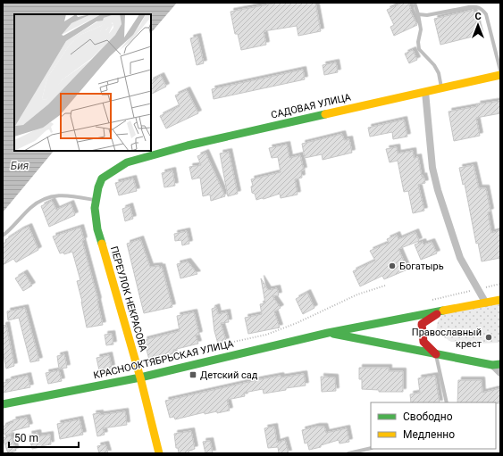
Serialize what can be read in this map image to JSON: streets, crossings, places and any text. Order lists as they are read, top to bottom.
{
  "streets": {
    "main road": ["САДОВАЯ УЛИЦА", "ПЕРЕУЛОК НЕКРАСОВА", "КРАСНООКТЯБРЬСКАЯ УЛИЦА"]
  },
  "crossings": [
    ["САДОВАЯ УЛИЦА", "ПЕРЕУЛОК НЕКРАСОВА"],
    ["ПЕРЕУЛОК НЕКРАСОВА", "КРАСНООКТЯБРЬСКАЯ УЛИЦА"]
  ],
  "water": ["Бия"],
  "places": {
    "other": ["Богатырь", "Православный крест"],
    "transit": ["Детский сад"]
  },
  "legend": ["Свободно", "Медленно"],
  "scale_bar": "50 m",
  "north": "top"
}
